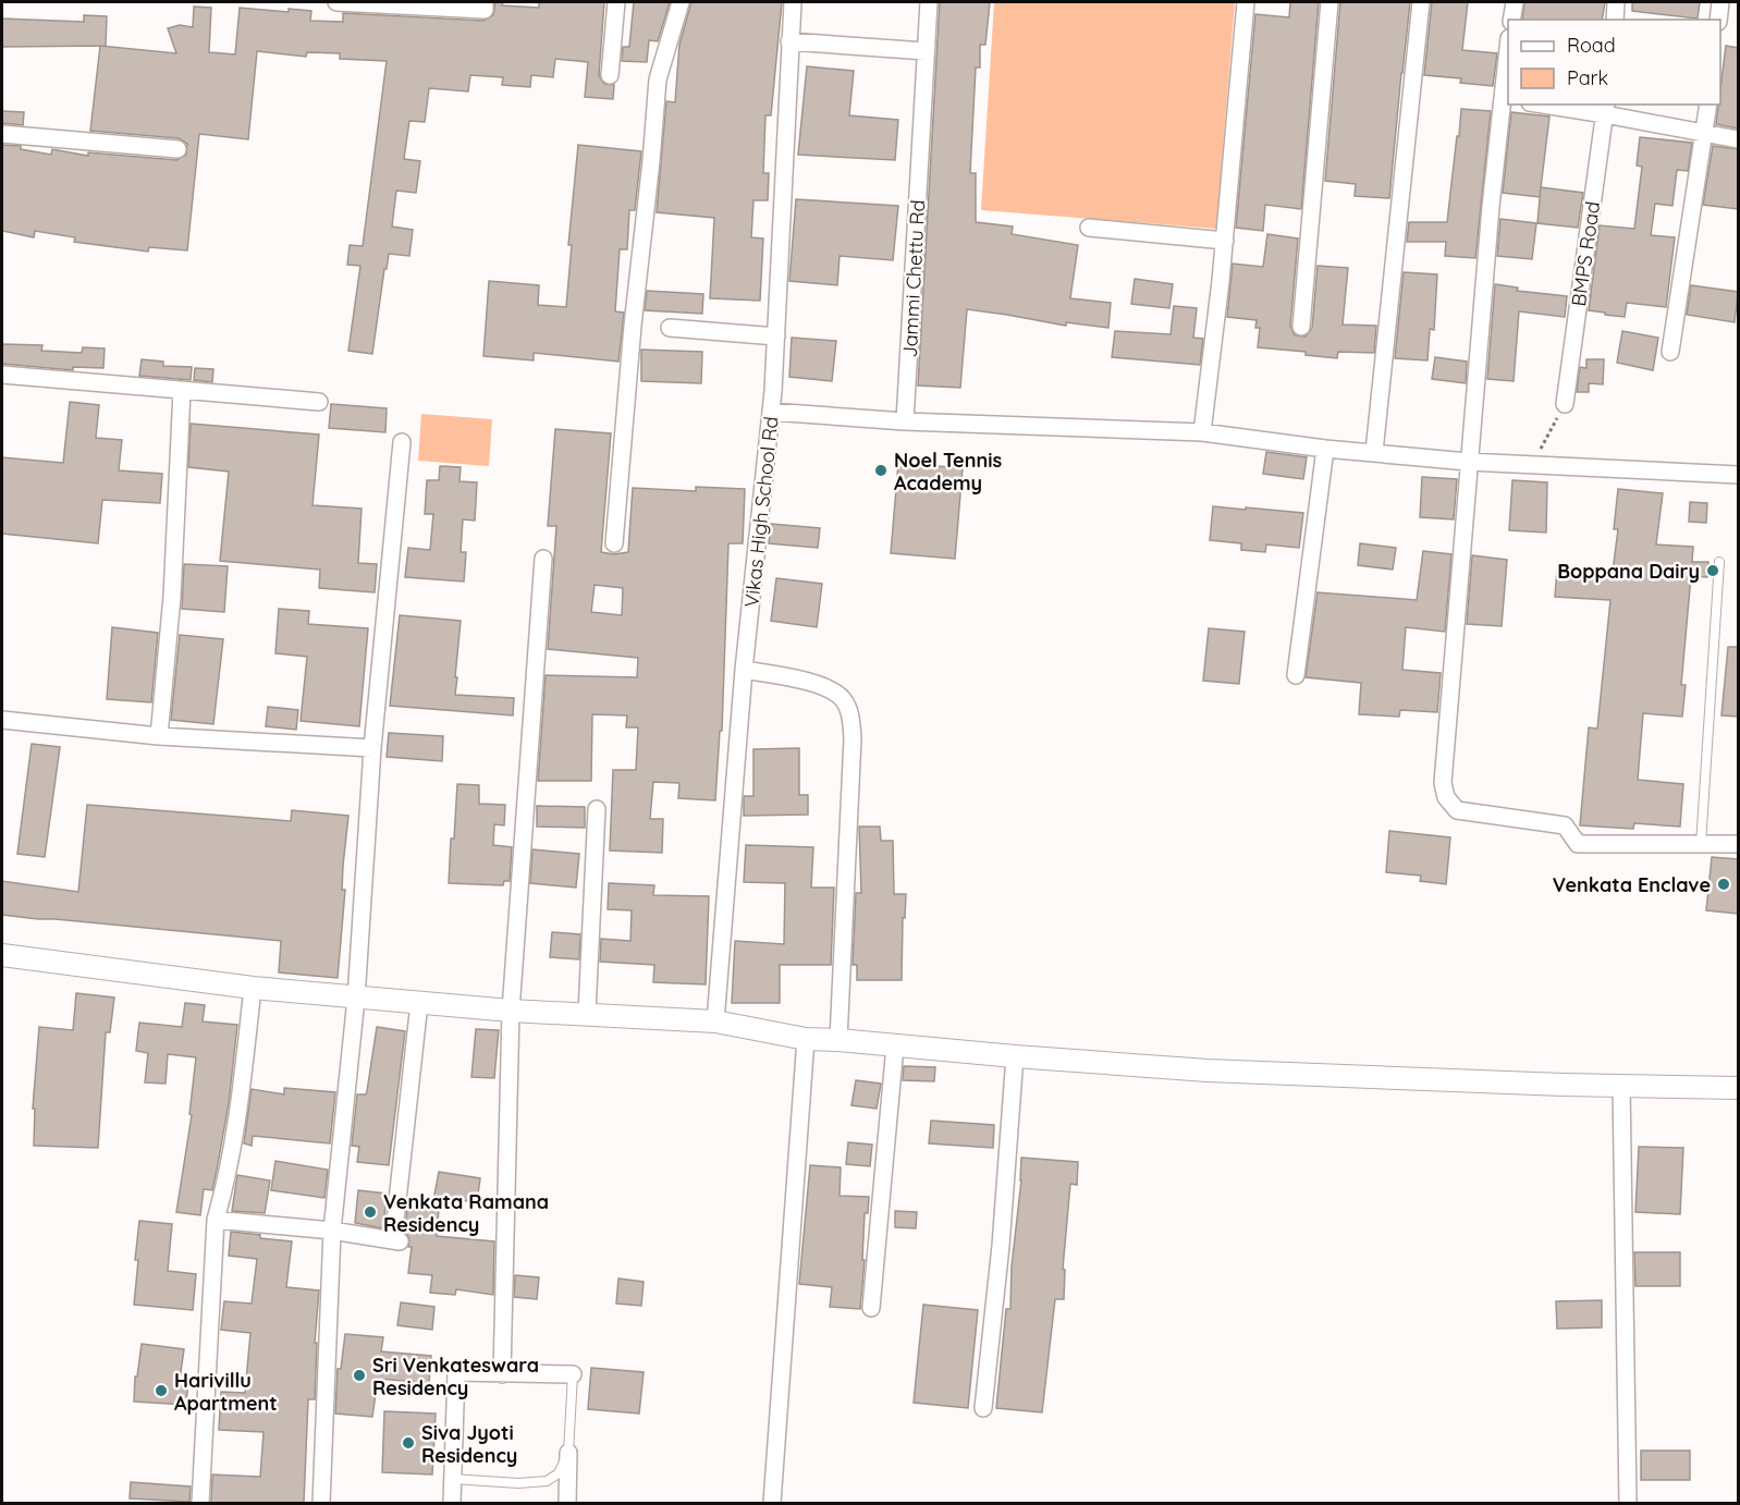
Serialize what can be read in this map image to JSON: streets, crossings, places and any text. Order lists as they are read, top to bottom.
{
  "streets": {
    "street": ["BMPS Road", "Jammi Chettu Rd", "Vikas High School Rd"]
  },
  "places": [
    "Noel Tennis Academy",
    "Boppana Dairy",
    "Venkata Enclave",
    "Venkata Ramana Residency",
    "Sri Venkateswara Residency",
    "Harivillu Apartment",
    "Siva Jyoti Residency"
  ],
  "legend": ["Road", "Park"]
}
